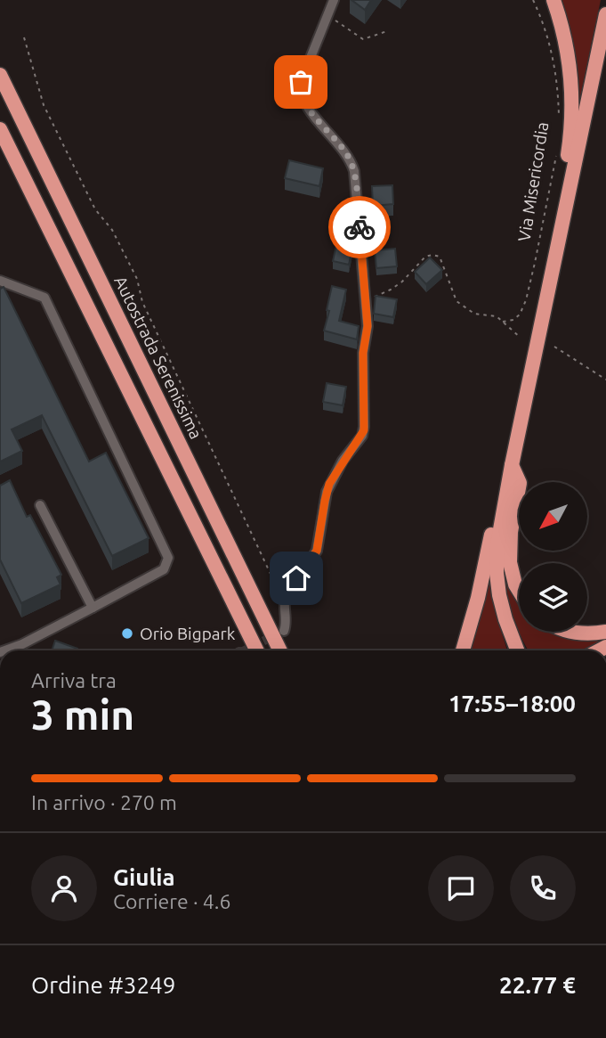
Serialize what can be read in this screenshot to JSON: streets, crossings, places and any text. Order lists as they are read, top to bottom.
{
  "streets": {
    "highway": ["Autostrada Serenissima"],
    "path": ["Via Misericordia"]
  },
  "places": ["Orio Bigpark"],
  "north": "bottom left",
  "page": {
    "heading": ["3 min", "Arriva tra", "17:55–18:00"],
    "panel": [
      "Giulia",
      "Corriere · 4.6",
      "Ordine #3249",
      "22.77 €"
    ],
    "bar": "In arrivo · 270 m"
  }
}
